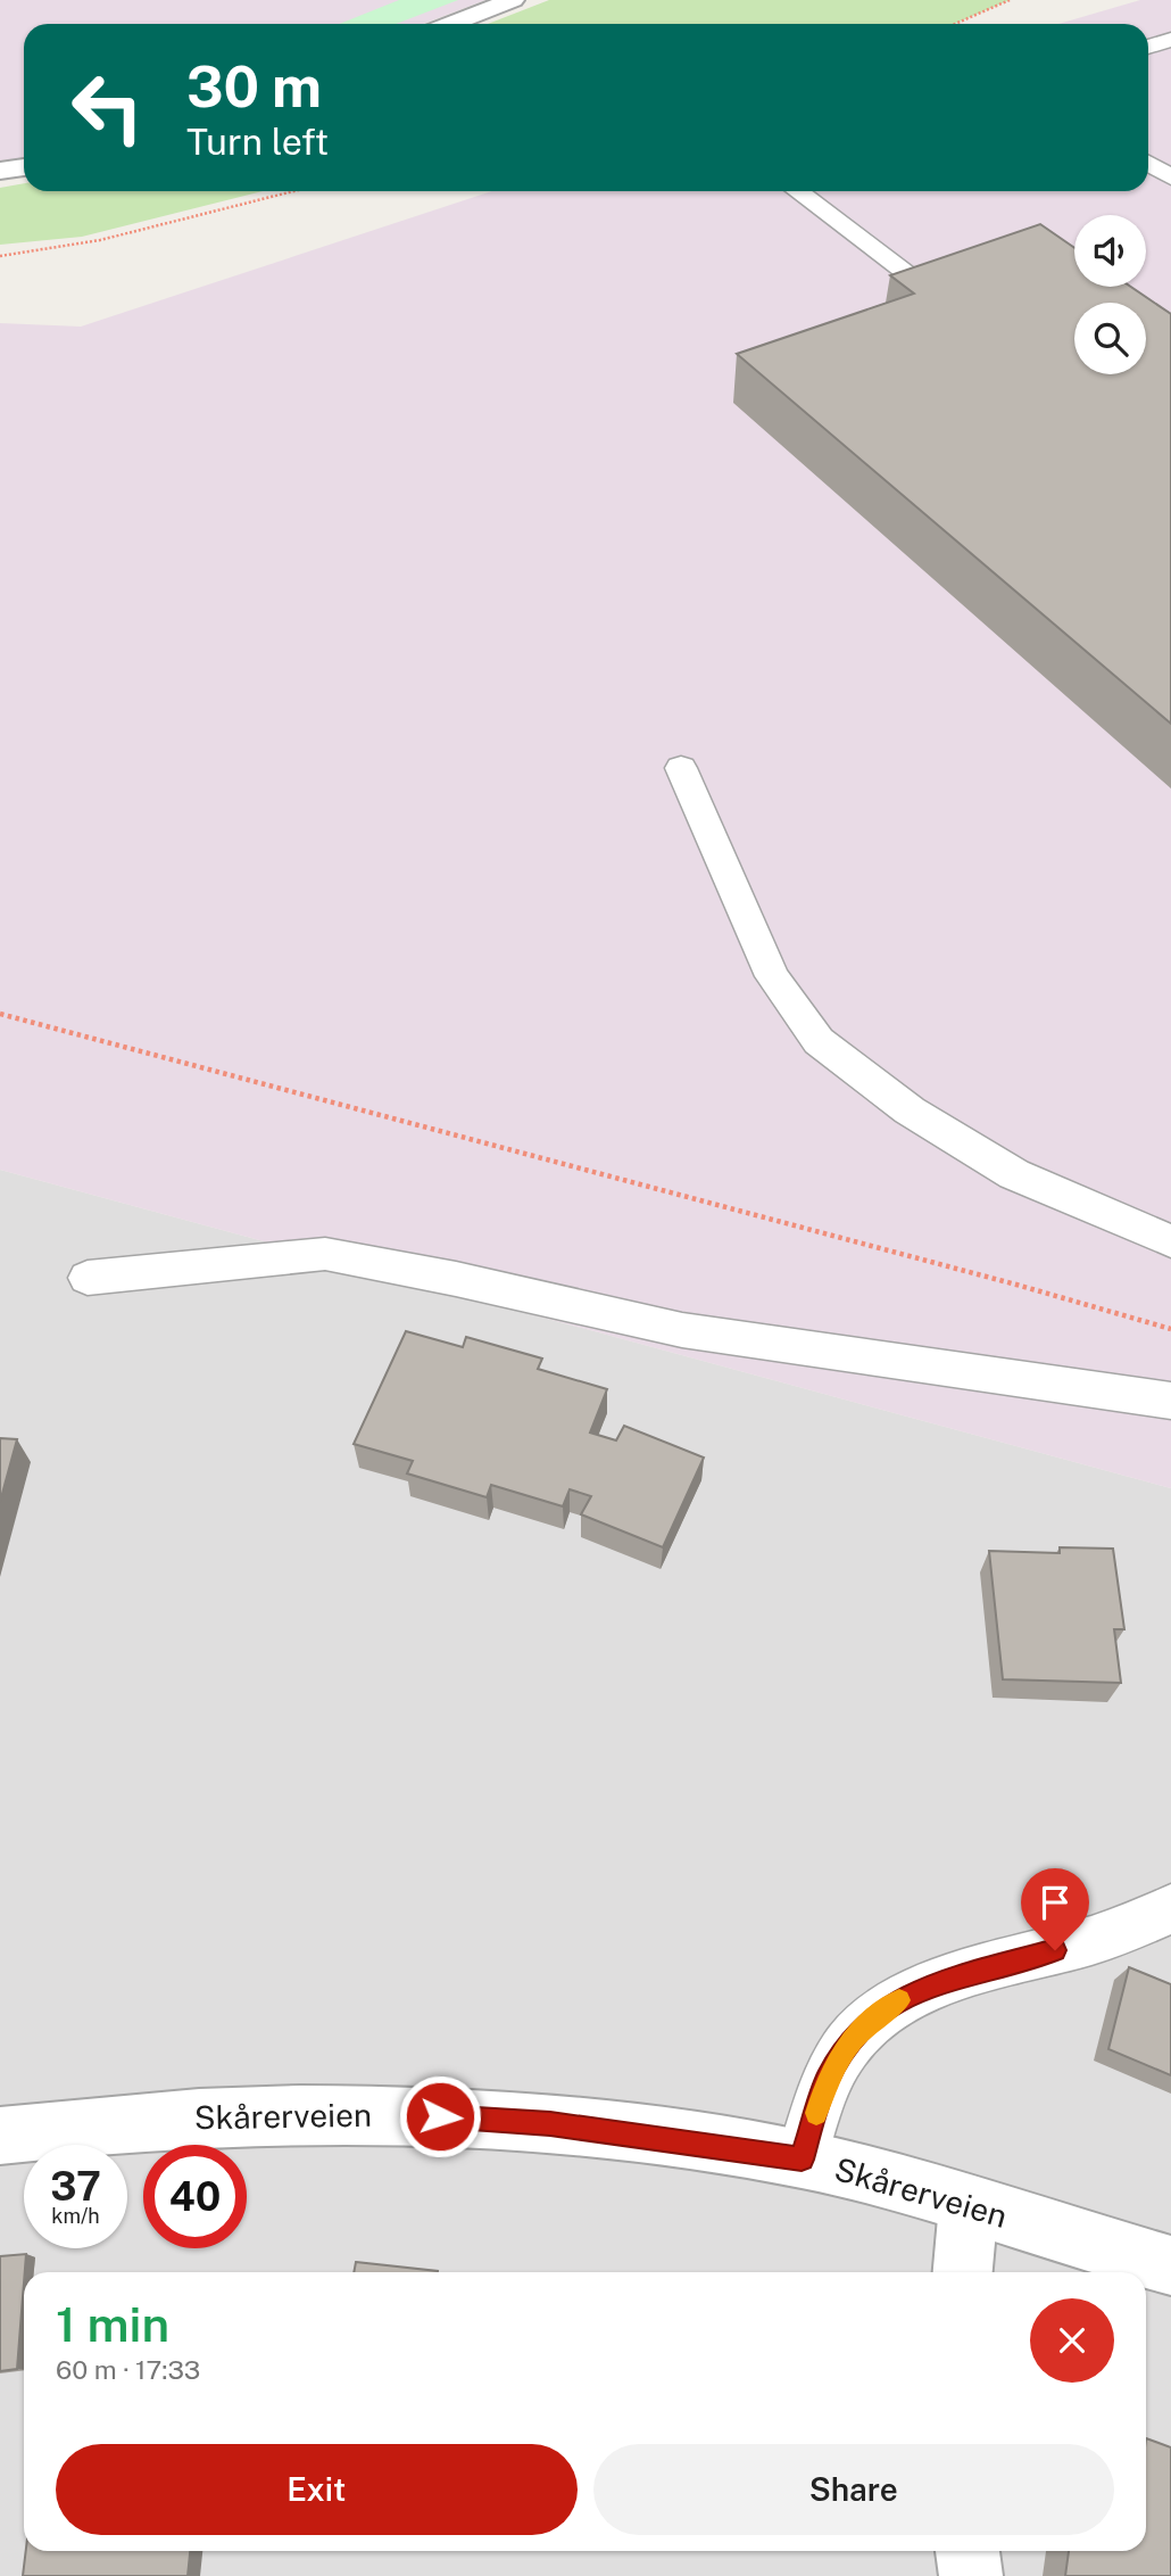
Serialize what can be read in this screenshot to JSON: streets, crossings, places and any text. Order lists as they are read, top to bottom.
{
  "streets": {
    "street": ["Skårerveien"]
  },
  "page": {
    "turn": ["30 m", "Turn left"],
    "speed": "37 km/h",
    "limit": "40",
    "heading": ["1 min", "60 m · 17:33"],
    "buttons": ["Exit", "Share"]
  }
}
